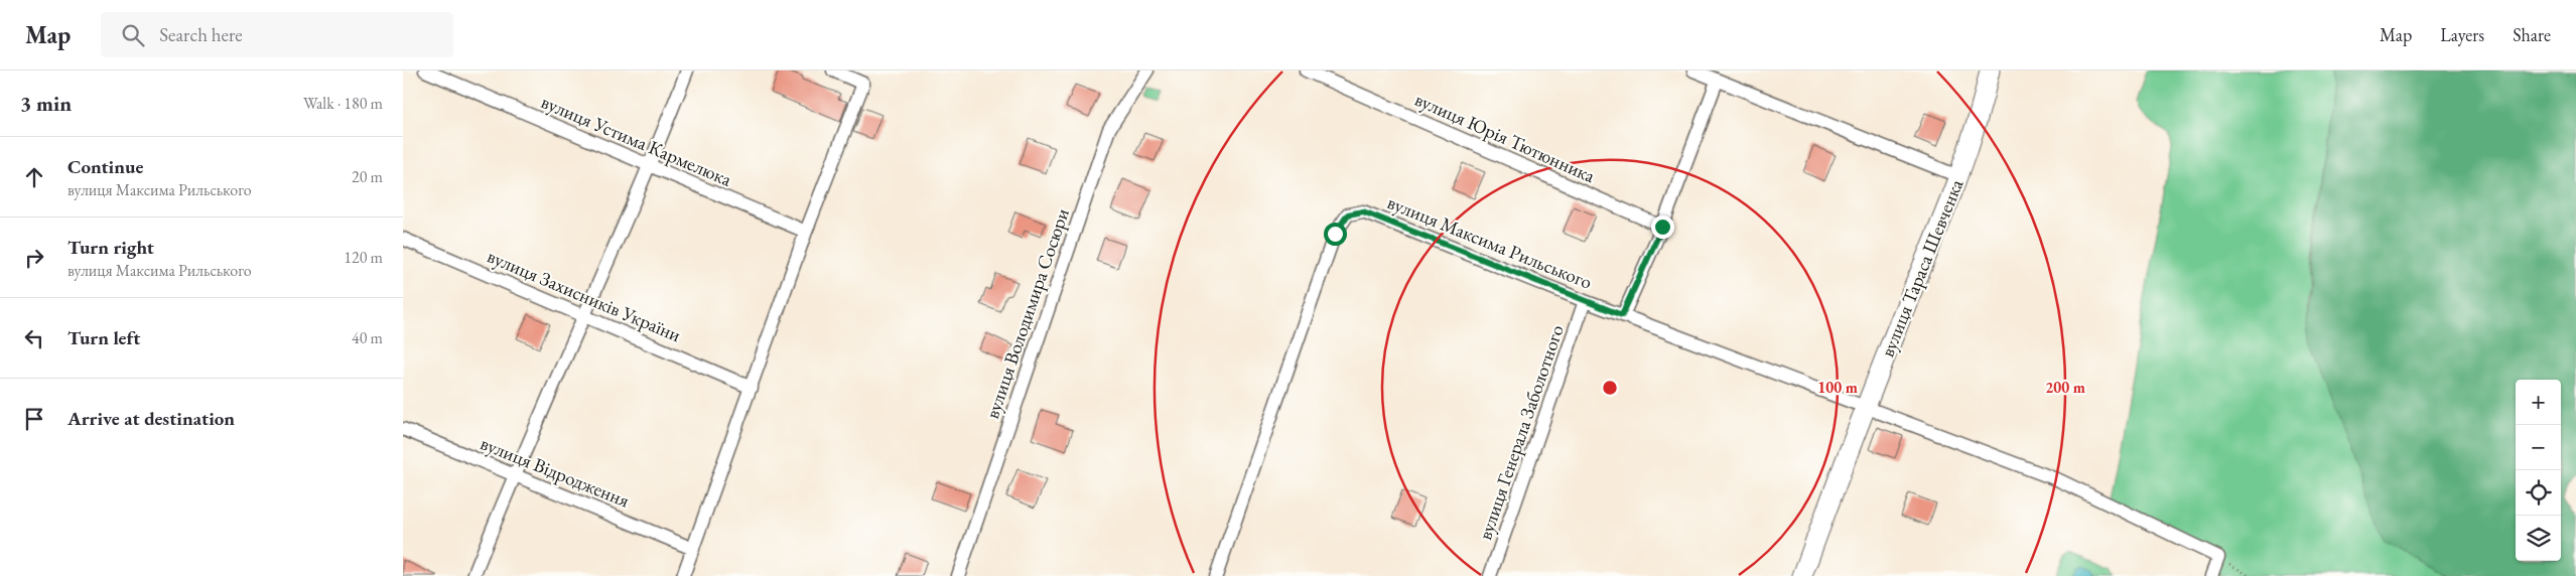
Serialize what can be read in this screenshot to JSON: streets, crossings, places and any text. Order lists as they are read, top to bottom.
{
  "streets": {
    "street": [
      "вулиця Юрія Тютюнника",
      "вулиця Устима Кармелюка",
      "вулиця Максима Рильського",
      "вулиця Тараса Шевченка",
      "вулиця Захисників України",
      "вулиця Володимира Сосюри",
      "вулиця Генерала Заболотного",
      "вулиця Відродження"
    ]
  },
  "crossings": [
    ["вулиця Максима Рильського", "вулиця Тараса Шевченка"],
    ["вулиця Максима Рильського", "вулиця Генерала Заболотного"]
  ],
  "page": {
    "header": "Map",
    "search": "Search here",
    "nav": ["Map", "Layers", "Share"],
    "heading": ["3 min", "Walk · 180 m"],
    "list": [
      ["Continue", "вулиця Максима Рильського", "20 m"],
      ["Turn right", "вулиця Максима Рильського", "120 m"],
      ["Turn left", "40 m"],
      "Arrive at destination"
    ],
    "map_buttons": ["+", "−"]
  },
  "rings": ["100 m", "200 m"]
}
